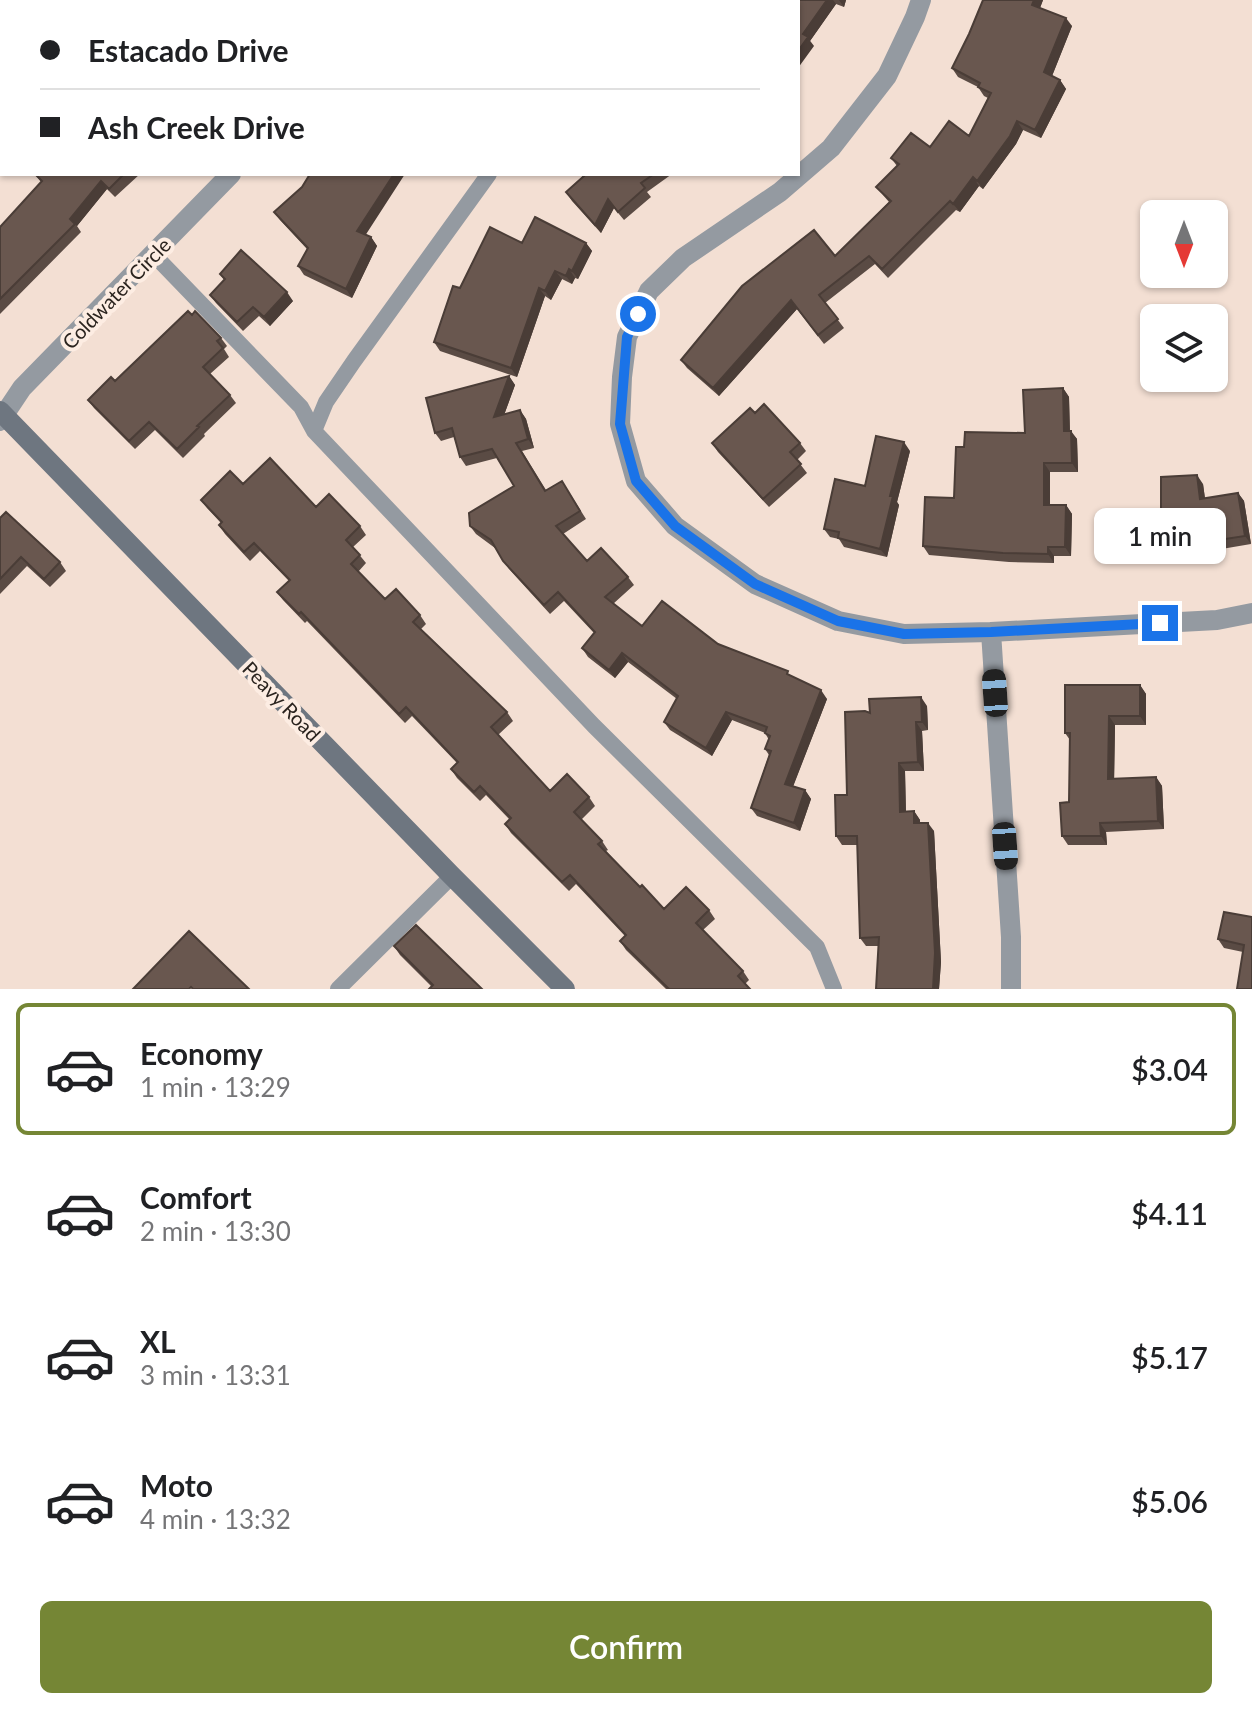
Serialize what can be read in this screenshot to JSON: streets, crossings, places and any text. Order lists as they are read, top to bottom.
{
  "streets": {
    "street": ["Coldwater Circle", "Peavy Road"]
  },
  "crossings": [
    ["Coldwater Circle", "Peavy Road"]
  ],
  "north": "bottom",
  "page": {
    "banner": ["Estacado Drive", "Ash Creek Drive"],
    "bubble": "1 min",
    "list": [
      {
        "name": "Economy",
        "note": "1 min · 13:29",
        "value": "$3.04"
      },
      {
        "name": "Comfort",
        "note": "2 min · 13:30",
        "value": "$4.11"
      },
      {
        "name": "XL",
        "note": "3 min · 13:31",
        "value": "$5.17"
      },
      {
        "name": "Moto",
        "note": "4 min · 13:32",
        "value": "$5.06"
      }
    ],
    "buttons": "Confirm"
  }
}
